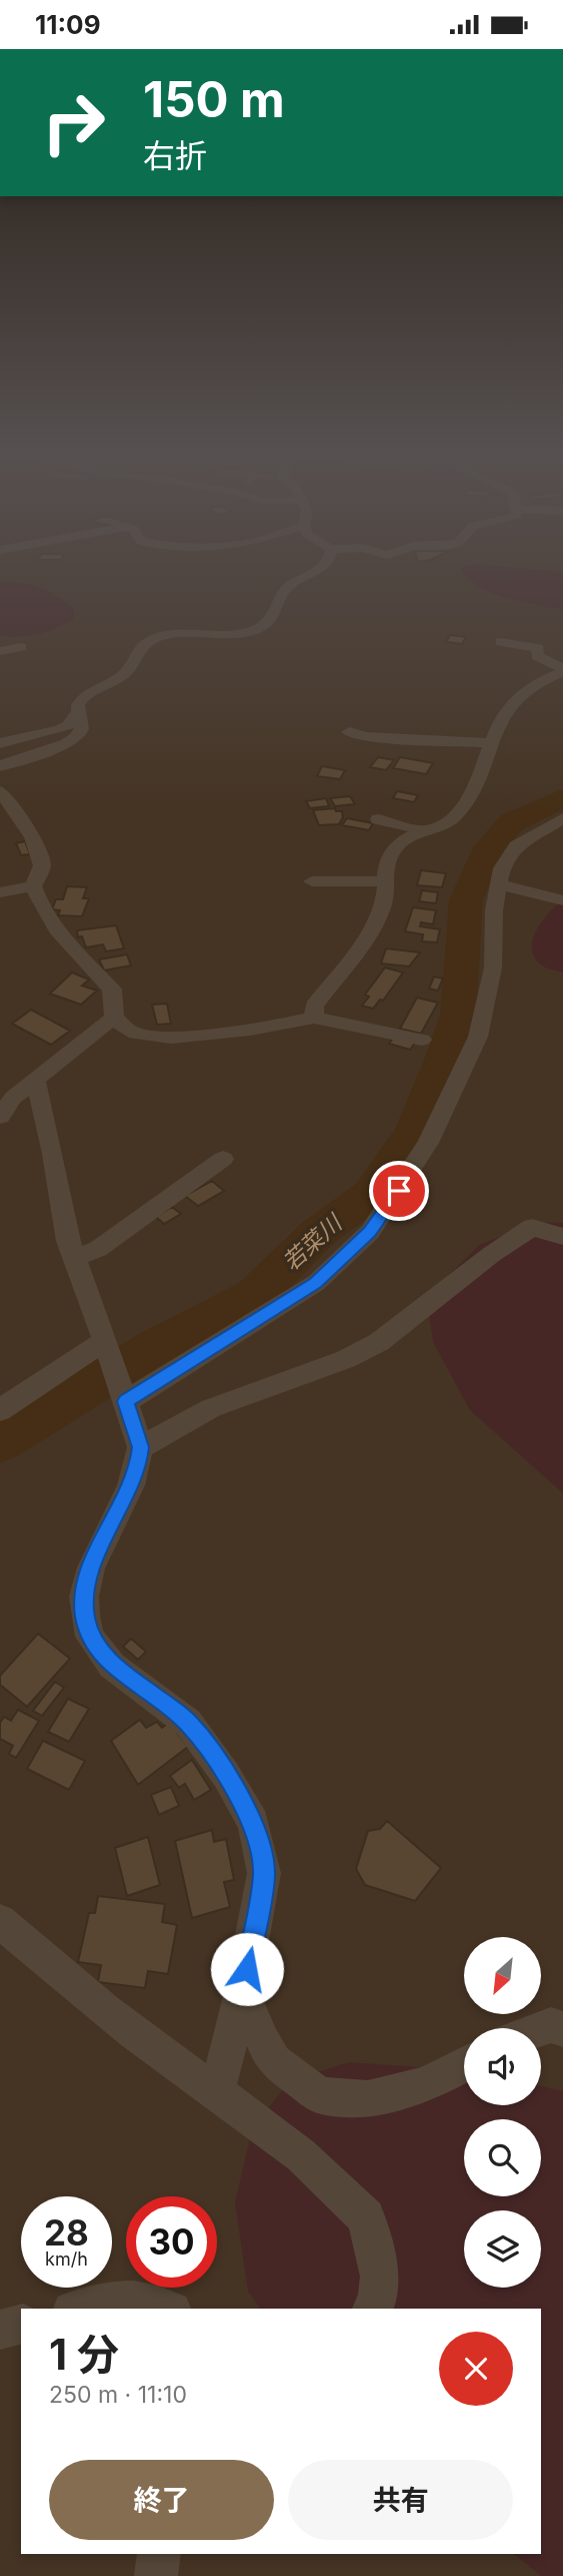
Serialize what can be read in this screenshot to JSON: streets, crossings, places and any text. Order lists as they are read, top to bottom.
{
  "water": ["若菜川"],
  "north": "bottom left",
  "page": {
    "status": "11:09",
    "turn": ["150 m", "右折"],
    "speed": "28 km/h",
    "limit": "30",
    "heading": ["1 分", "250 m · 11:10"],
    "buttons": ["終了", "共有"]
  }
}
